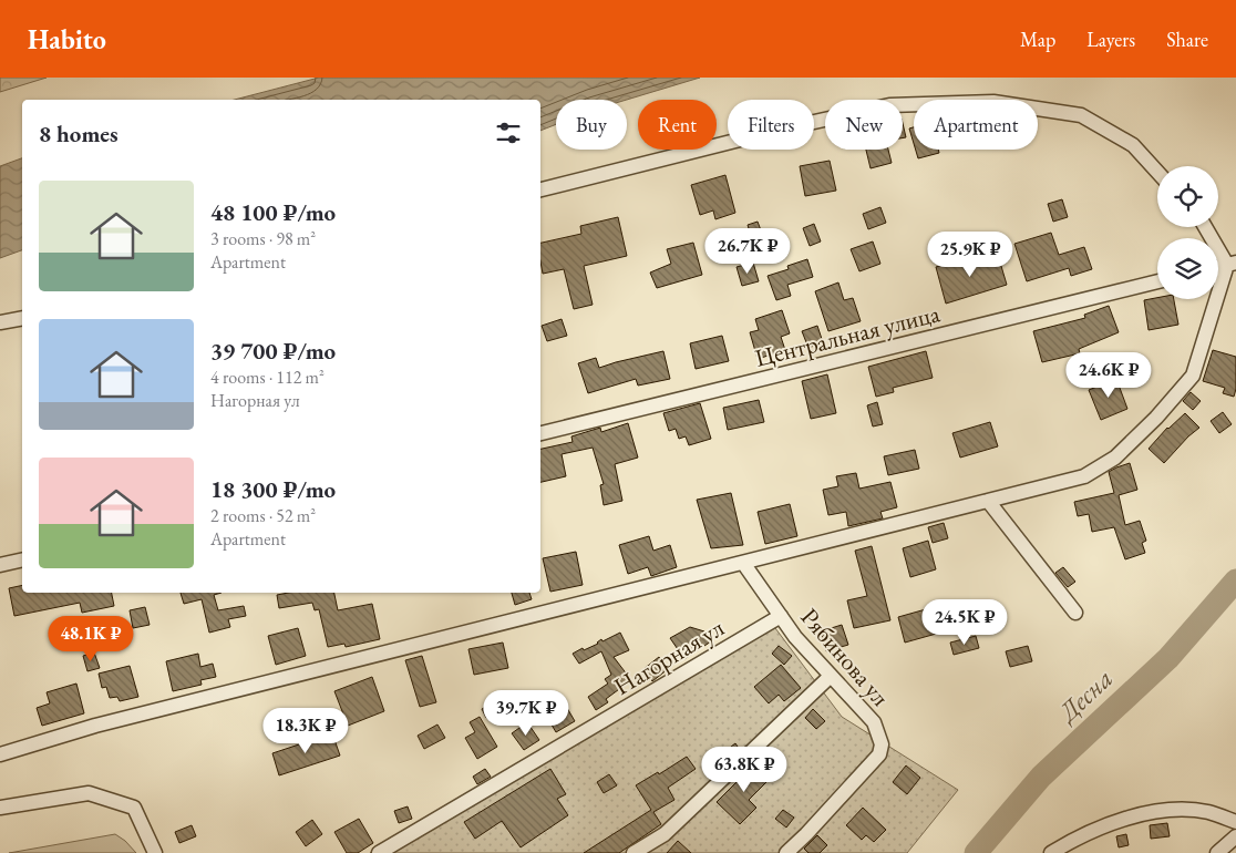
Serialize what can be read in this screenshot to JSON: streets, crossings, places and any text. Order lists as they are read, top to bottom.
{
  "streets": {
    "street": ["Центральная улица", "Нагорная ул", "Рябинова ул"]
  },
  "crossings": [
    ["Нагорная ул", "Рябинова ул"]
  ],
  "water": ["Десна"],
  "page": {
    "header": "Habito",
    "nav": ["Map", "Layers", "Share"],
    "chip": [
      "Buy",
      "Rent",
      "Filters",
      "New",
      "Apartment"
    ],
    "heading": "8 homes",
    "list": [
      {
        "name": "48 100 ₽/mo",
        "note": "3 rooms · 98 m² · Apartment"
      },
      {
        "name": "39 700 ₽/mo",
        "note": "4 rooms · 112 m² · Нагорная ул"
      },
      {
        "name": "18 300 ₽/mo",
        "note": "2 rooms · 52 m² · Apartment"
      }
    ],
    "price": [
      "26.7K ₽",
      "25.9K ₽",
      "24.6K ₽",
      "24.5K ₽",
      "48.1K ₽",
      "39.7K ₽",
      "18.3K ₽",
      "63.8K ₽"
    ]
  }
}
